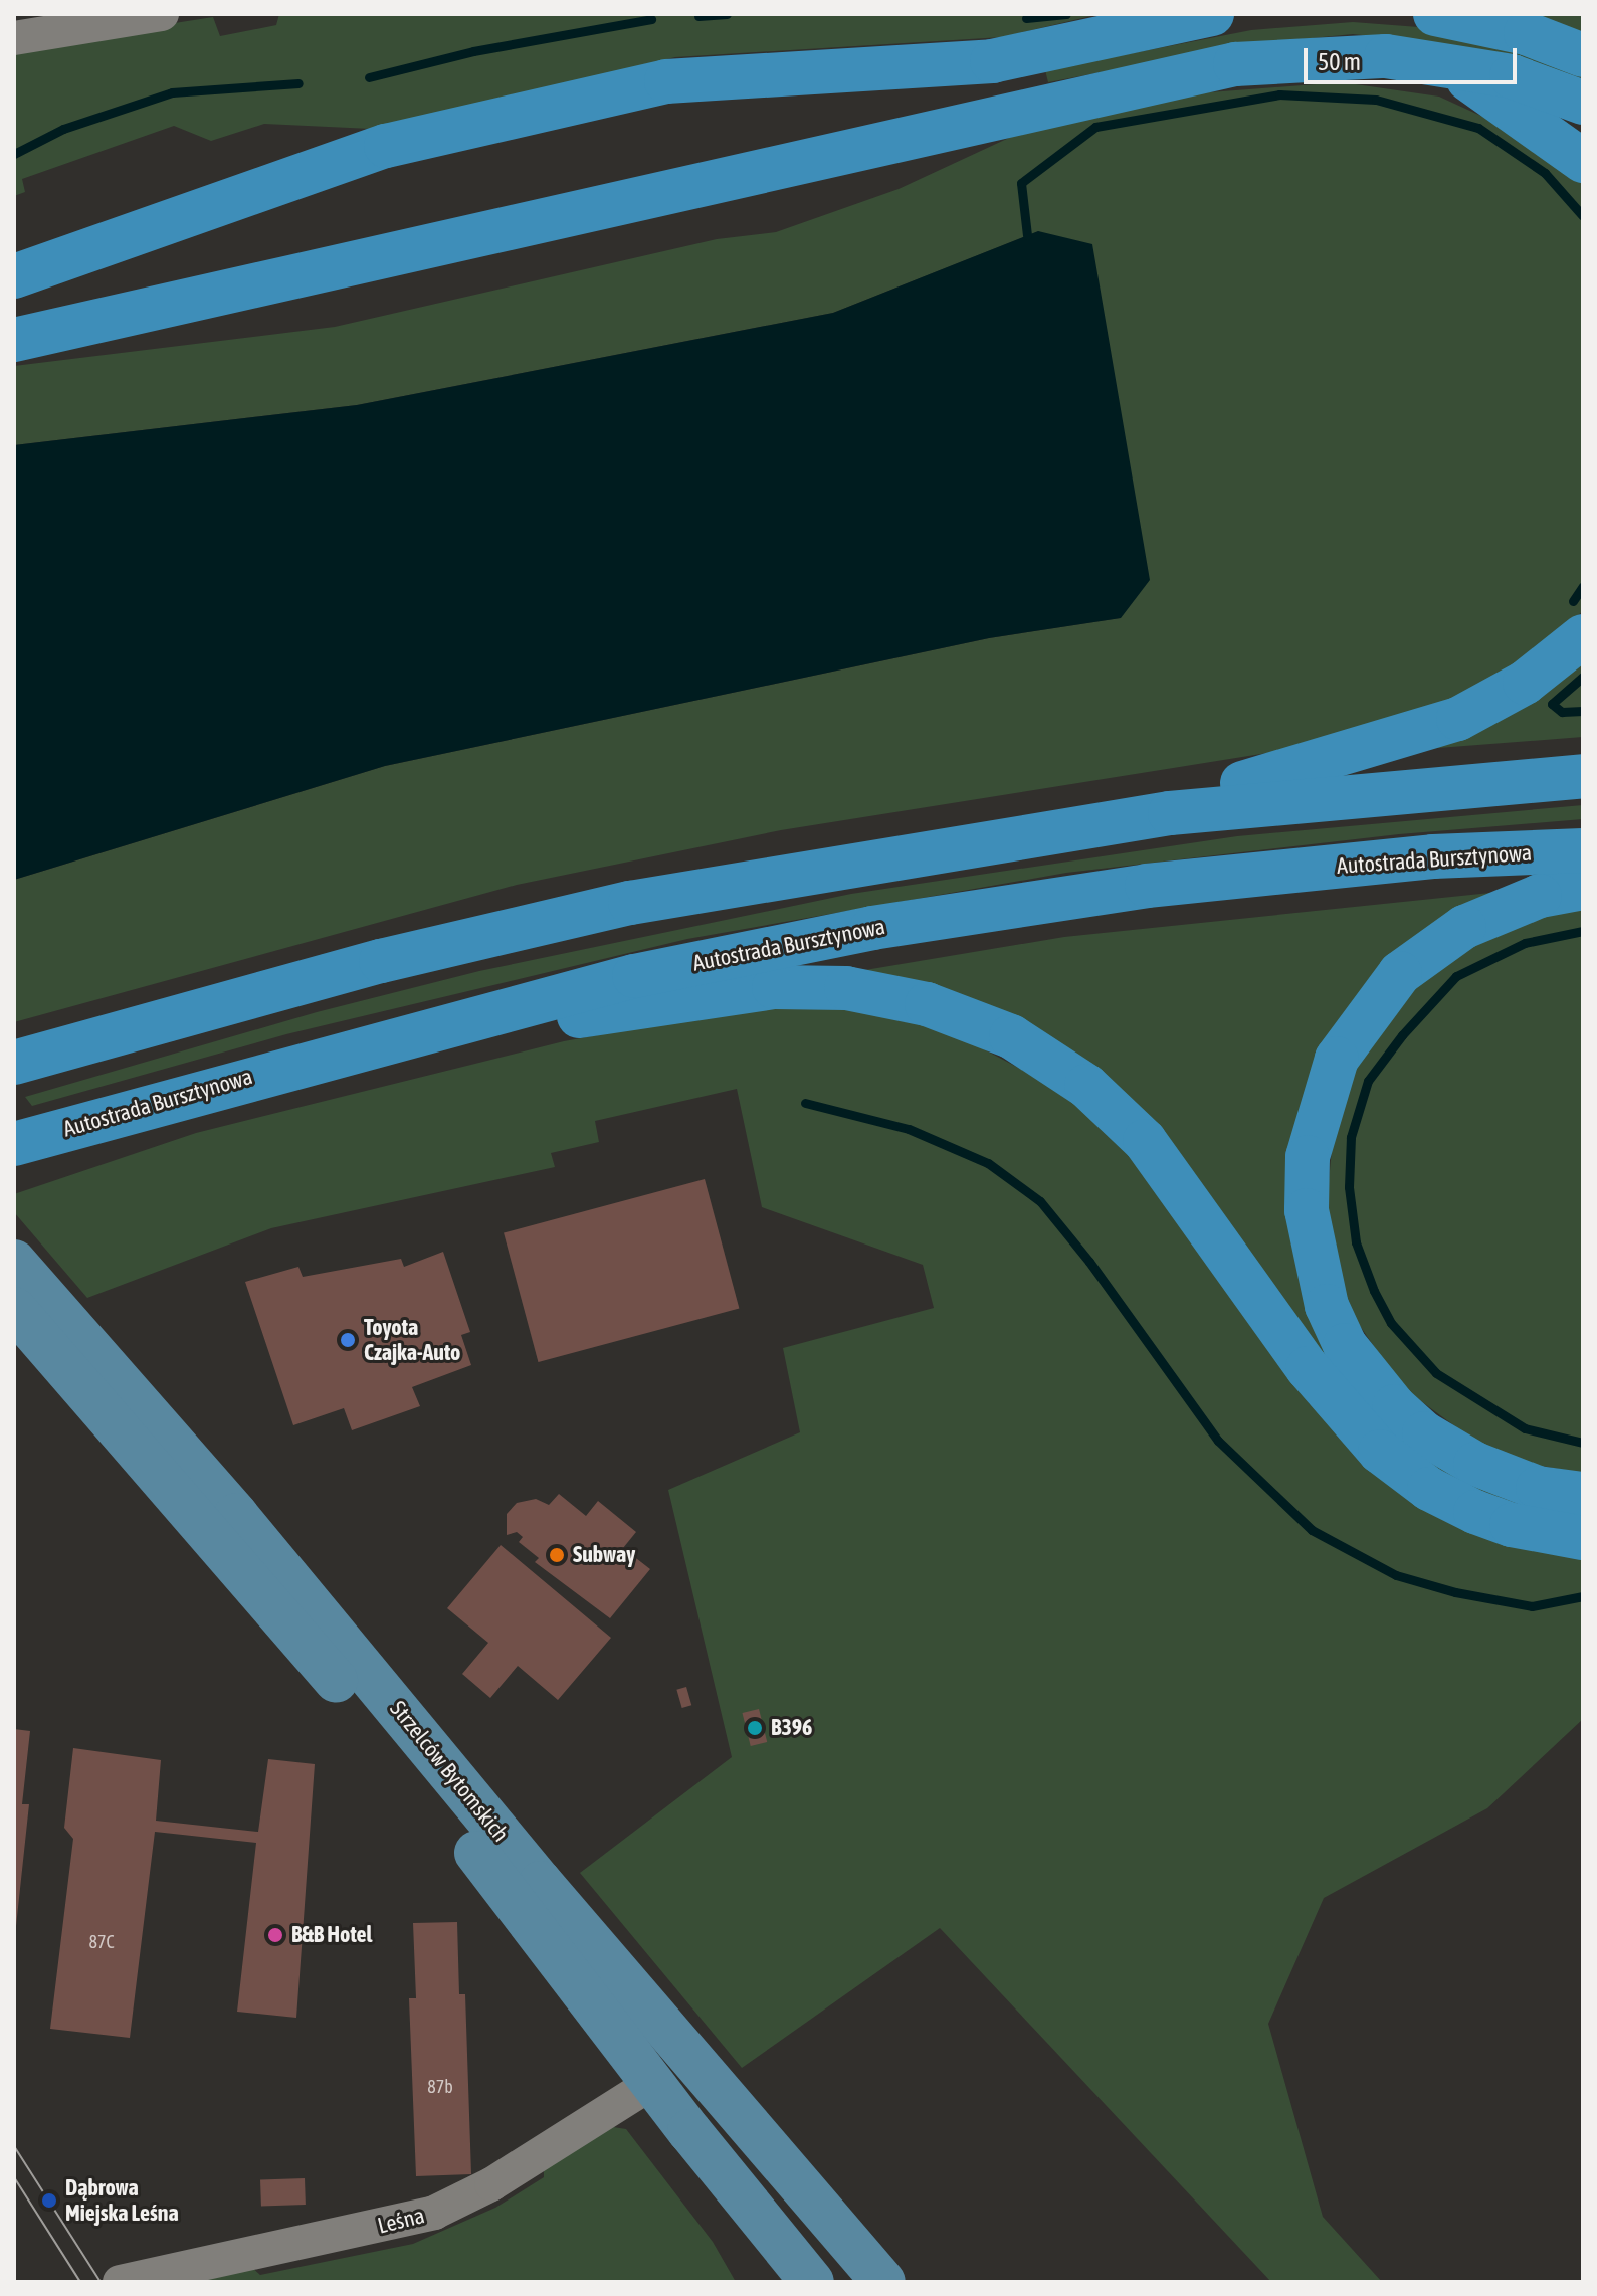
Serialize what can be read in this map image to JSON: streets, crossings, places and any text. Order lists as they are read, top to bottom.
{
  "streets": {
    "highway": ["Autostrada Bursztynowa"],
    "main road": ["Strzelców Bytomskich"],
    "street": ["Leśna"]
  },
  "crossings": [
    ["Strzelców Bytomskich", "Leśna"]
  ],
  "places": [
    "Toyota Czajka-Auto",
    "Subway",
    "B396",
    "B&B Hotel",
    "Dąbrowa Miejska Leśna"
  ],
  "house_numbers": ["87C", "87b"],
  "scale_bar": "50 m"
}
